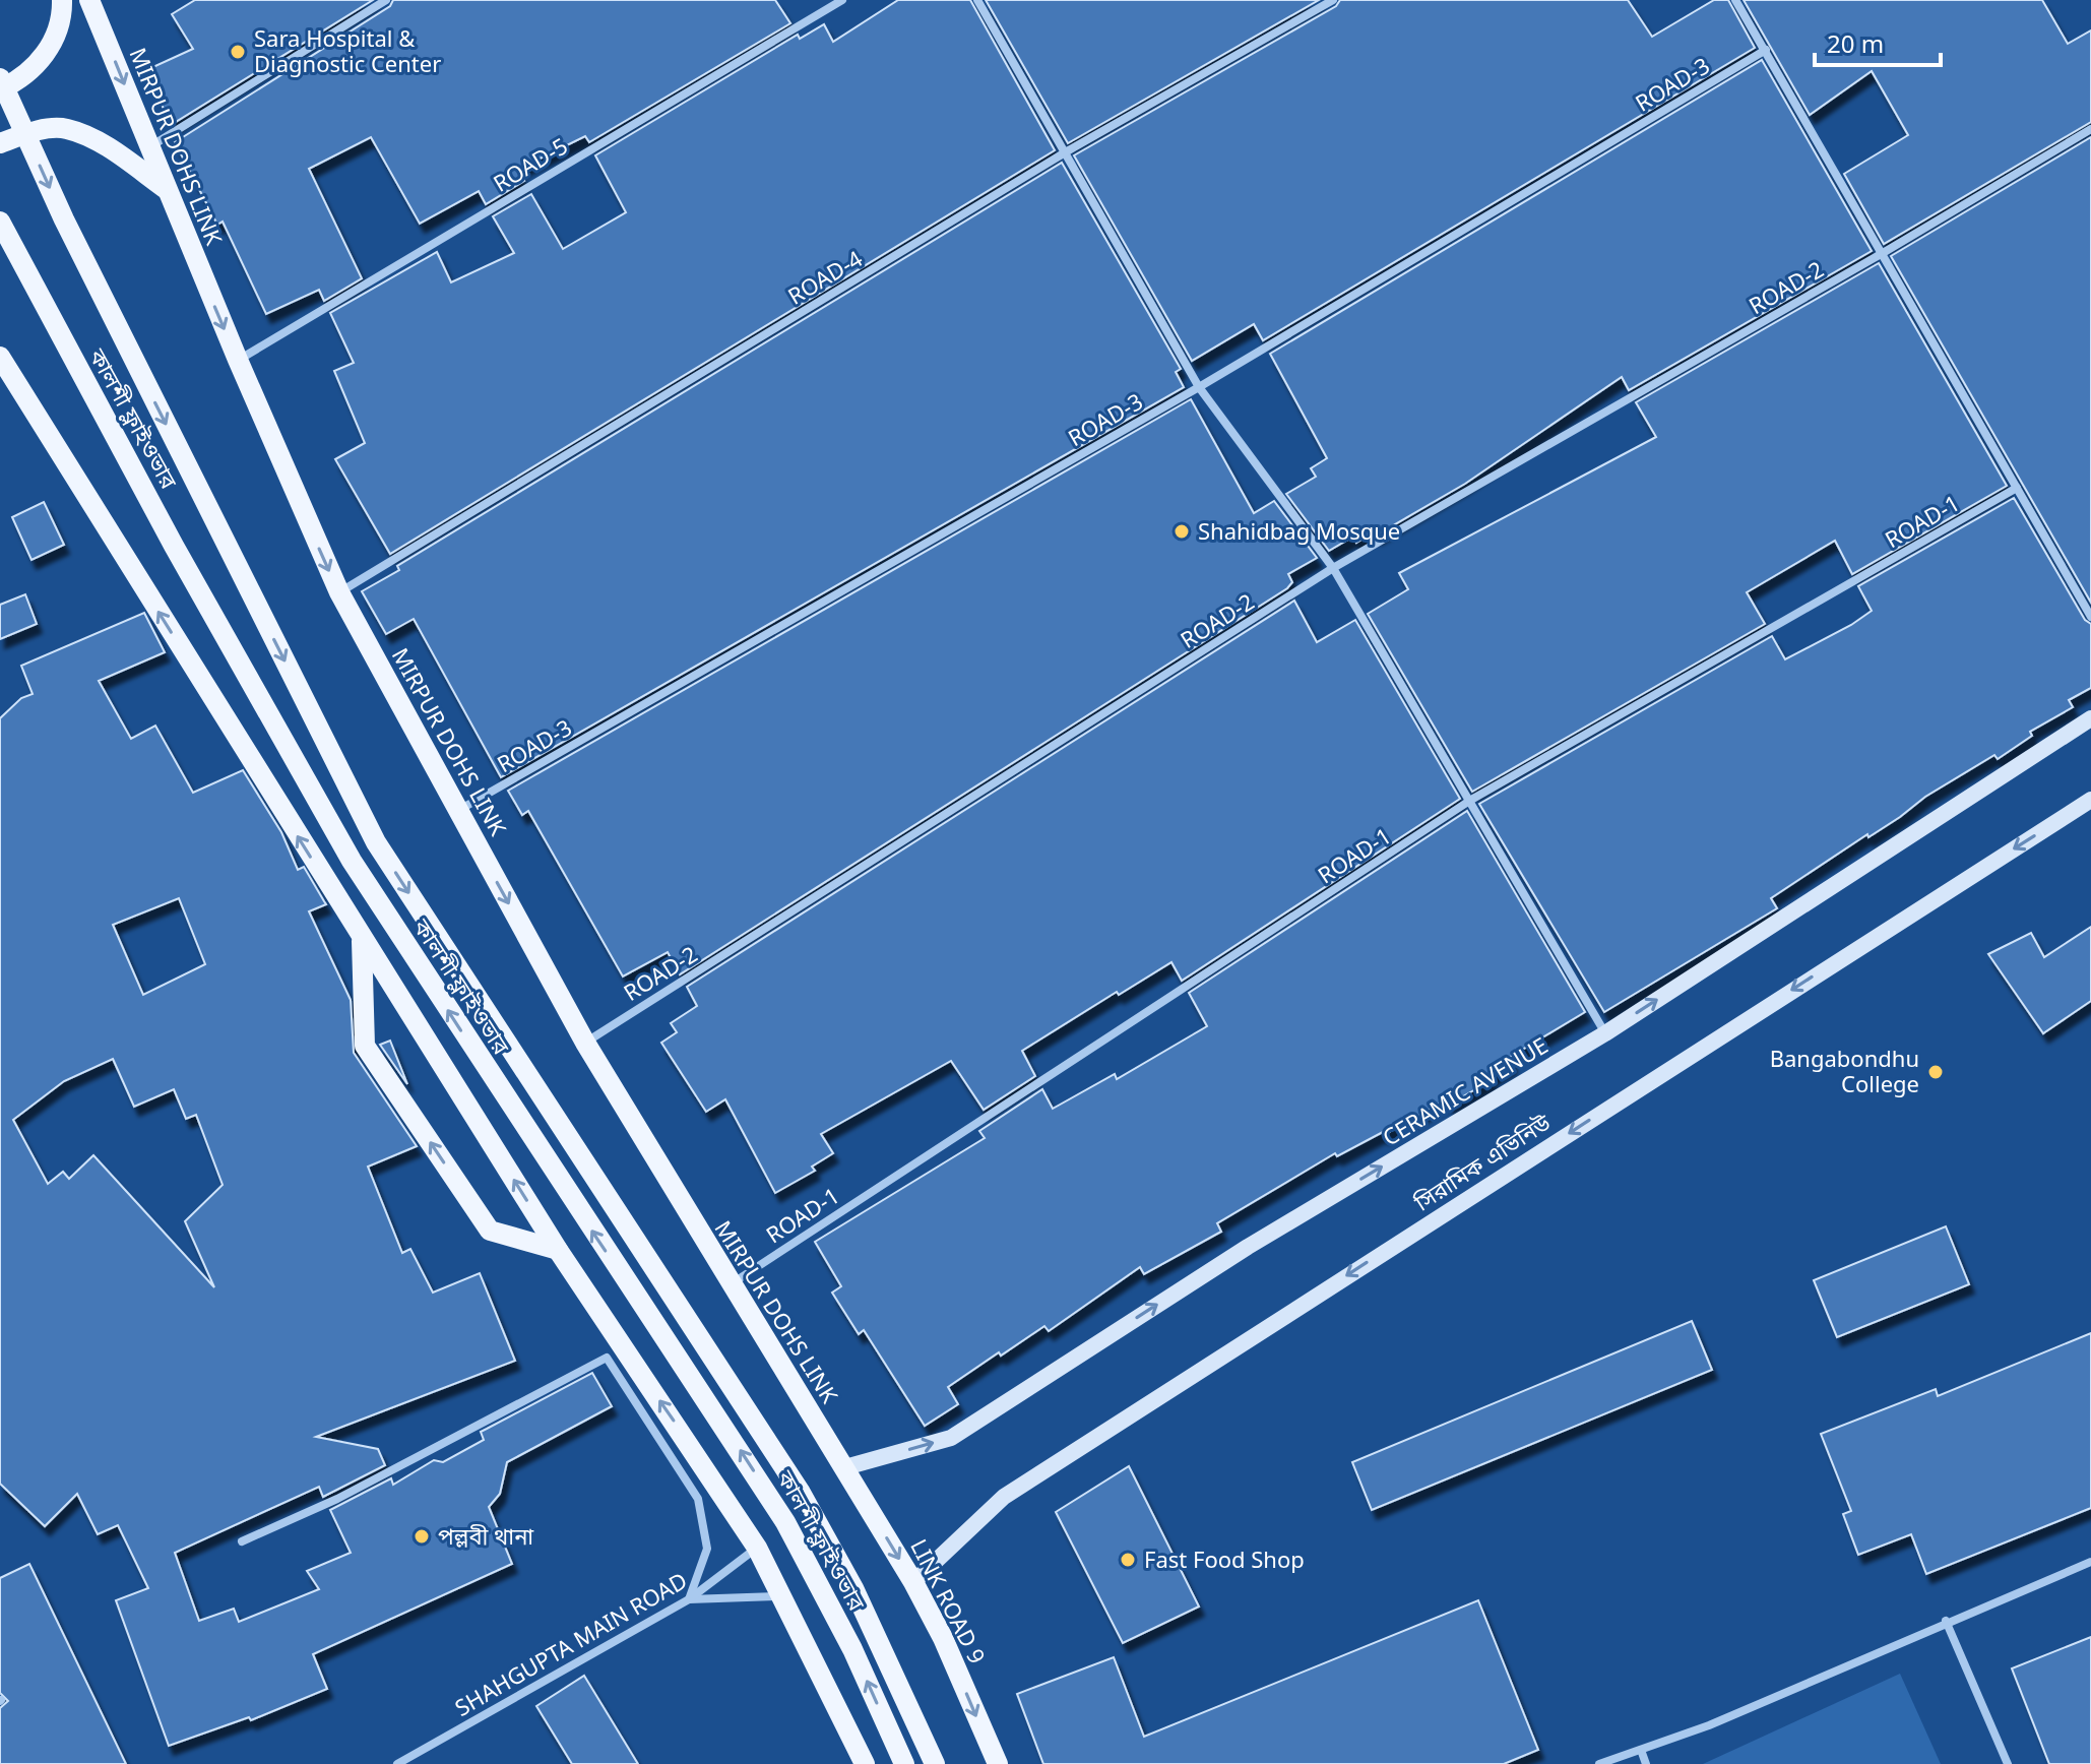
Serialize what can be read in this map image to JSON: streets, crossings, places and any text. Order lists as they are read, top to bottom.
{
  "streets": {
    "main road": [
      "MIRPUR DOHS LINK",
      "কালশী ফ্লাইওভার",
      "CERAMIC AVENUE",
      "সিরামিক এভিনিউ",
      "LINK ROAD 9"
    ],
    "street": [
      "ROAD-3",
      "ROAD-5",
      "ROAD-4",
      "ROAD-2",
      "ROAD-1",
      "SHAHGUPTA MAIN ROAD"
    ]
  },
  "crossings": [
    ["ROAD-3", "MIRPUR DOHS LINK"],
    ["MIRPUR DOHS LINK", "ROAD-5"],
    ["MIRPUR DOHS LINK", "ROAD-4"],
    ["MIRPUR DOHS LINK", "ROAD-2"],
    ["MIRPUR DOHS LINK", "ROAD-1"],
    ["MIRPUR DOHS LINK", "CERAMIC AVENUE"],
    ["MIRPUR DOHS LINK", "LINK ROAD 9"],
    ["CERAMIC AVENUE", "LINK ROAD 9"],
    ["সিরামিক এভিনিউ", "LINK ROAD 9"]
  ],
  "one_way": ["CERAMIC AVENUE", "সিরামিক এভিনিউ"],
  "places": [
    "Sara Hospital & Diagnostic Center",
    "Shahidbag Mosque",
    "Bangabondhu College",
    "পল্লবী থানা",
    "Fast Food Shop"
  ],
  "scale_bar": "20 m"
}
